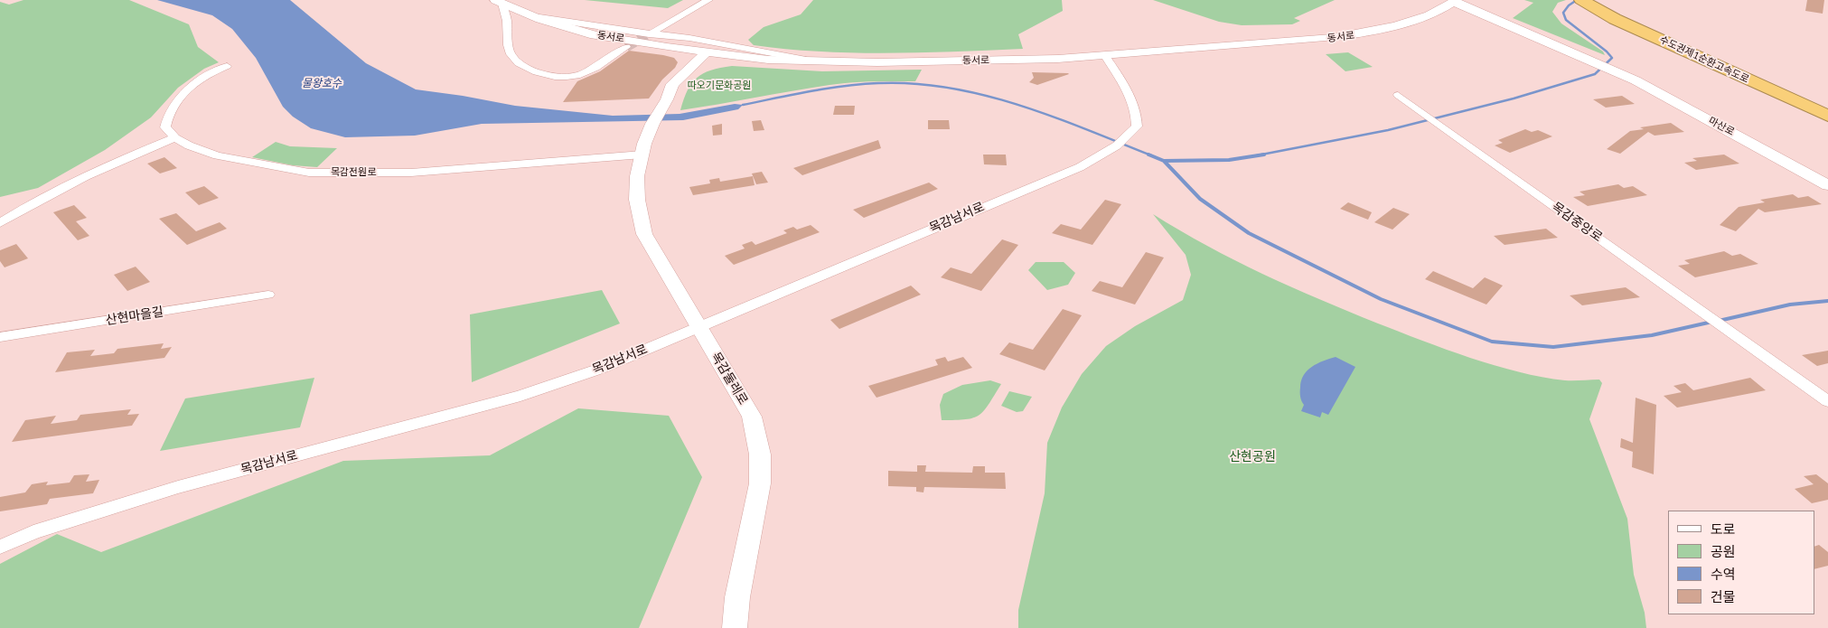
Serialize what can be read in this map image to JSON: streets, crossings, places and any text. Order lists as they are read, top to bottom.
{
  "streets": {
    "highway": ["수도권제1순환고속도로"],
    "street": [
      "동서로",
      "마산로",
      "목감전원로",
      "목감남서로",
      "목감중앙로",
      "산현마을길",
      "목감둘레로"
    ]
  },
  "crossings": [
    ["동서로", "마산로"],
    ["동서로", "목감남서로"],
    ["목감전원로", "목감둘레로"],
    ["목감남서로", "목감둘레로"]
  ],
  "water": ["물왕호수"],
  "parks": ["따오기문화공원", "산현공원"],
  "legend": [
    "도로",
    "공원",
    "수역",
    "건물"
  ]
}
